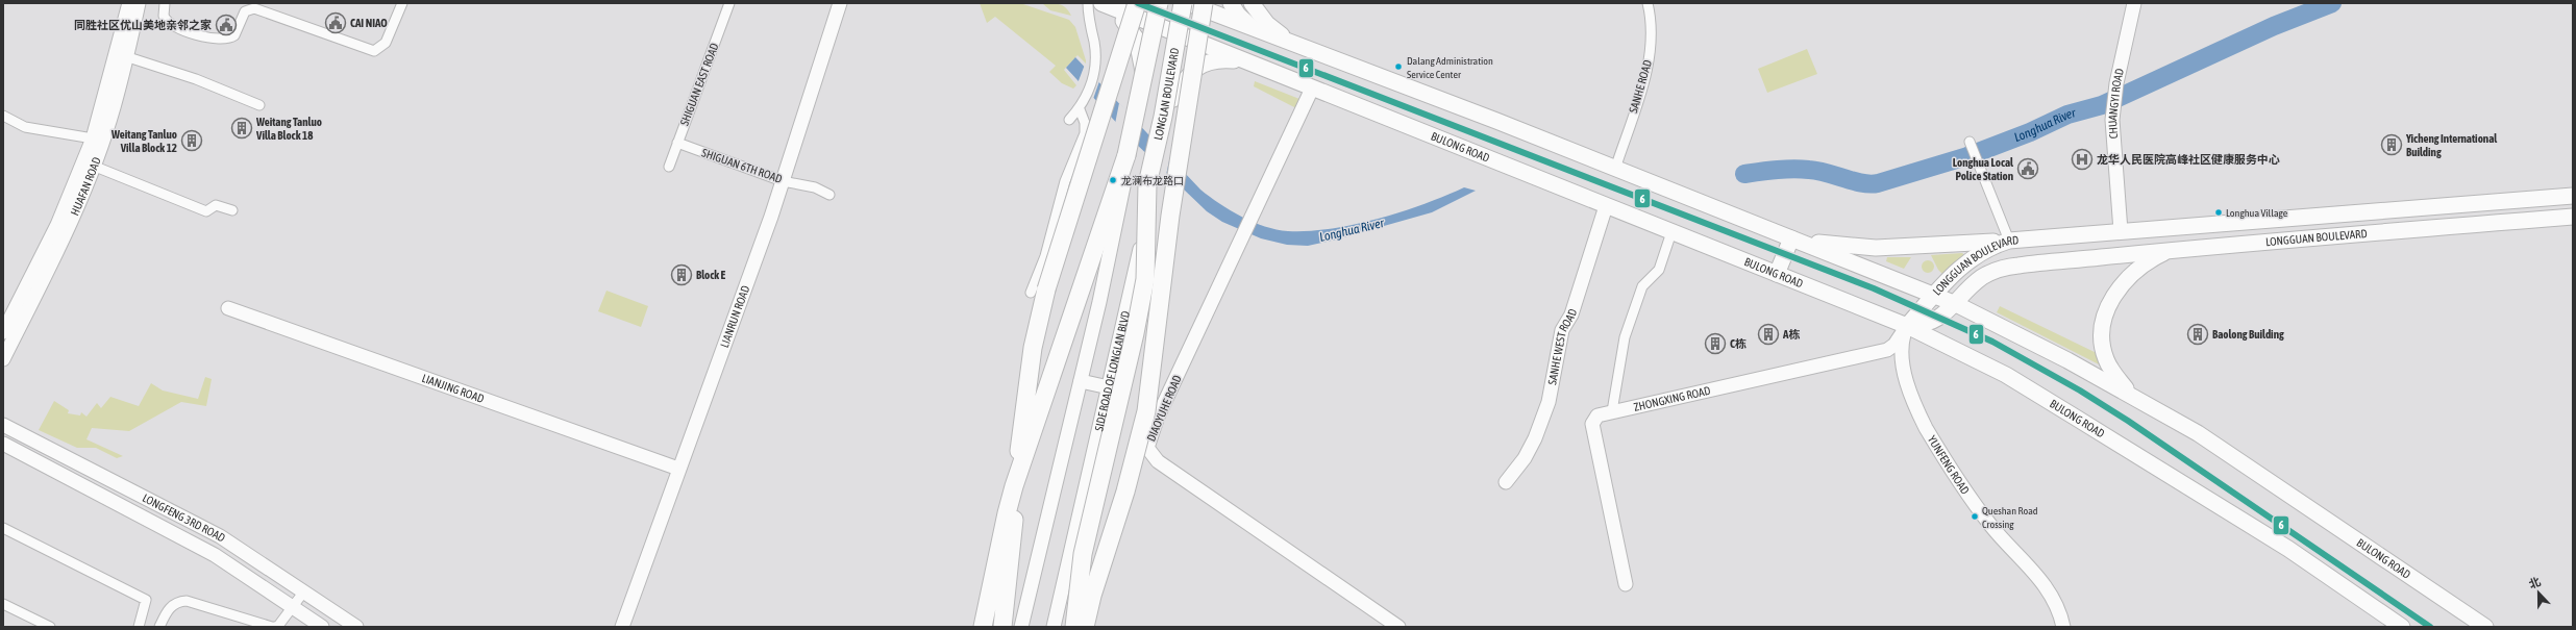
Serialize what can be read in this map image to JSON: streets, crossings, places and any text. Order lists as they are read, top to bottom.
{
  "streets": {
    "highway": ["LONGLAN BOULEVARD"],
    "main road": ["BULONG ROAD", "LONGGUAN BOULEVARD"],
    "street": [
      "SHIGUAN EAST ROAD",
      "SANHE ROAD",
      "CHUANGYI ROAD",
      "SHIGUAN 6TH ROAD",
      "HUAFAN ROAD",
      "LIANRUN ROAD",
      "SANHE WEST ROAD",
      "SIDE ROAD OF LONGLAN BLVD",
      "LIANJING ROAD",
      "ZHONGXING ROAD",
      "DIAOYUHE ROAD",
      "YUNFENG ROAD",
      "LONGFENG 3RD ROAD"
    ]
  },
  "crossings": [
    ["SHIGUAN EAST ROAD", "SHIGUAN 6TH ROAD"],
    ["SANHE ROAD", "BULONG ROAD"],
    ["LONGLAN BOULEVARD", "BULONG ROAD"],
    ["LONGLAN BOULEVARD", "SIDE ROAD OF LONGLAN BLVD"],
    ["CHUANGYI ROAD", "LONGGUAN BOULEVARD"],
    ["BULONG ROAD", "LONGGUAN BOULEVARD"],
    ["BULONG ROAD", "SANHE WEST ROAD"],
    ["BULONG ROAD", "SIDE ROAD OF LONGLAN BLVD"],
    ["BULONG ROAD", "ZHONGXING ROAD"],
    ["BULONG ROAD", "DIAOYUHE ROAD"],
    ["BULONG ROAD", "YUNFENG ROAD"],
    ["SHIGUAN 6TH ROAD", "LIANRUN ROAD"],
    ["LONGGUAN BOULEVARD", "ZHONGXING ROAD"],
    ["LONGGUAN BOULEVARD", "YUNFENG ROAD"],
    ["LIANRUN ROAD", "LIANJING ROAD"],
    ["ZHONGXING ROAD", "YUNFENG ROAD"]
  ],
  "water": ["Longhua River"],
  "places": {
    "public building": ["CAI NIAO", "同胜社区优山美地亲邻之家", "Longhua Local Police Station"],
    "other": [
      "Dalang Administration Service Center",
      "龙澜布龙路口",
      "Longhua Village",
      "Queshan Road Crossing"
    ],
    "building": [
      "Weitang Tanluo Villa Block 18",
      "Weitang Tanluo Villa Block 12",
      "Yicheng International Building",
      "Block E",
      "A栋",
      "Baolong Building",
      "C栋"
    ],
    "hospital": ["龙华人民医院高峰社区健康服务中心"]
  },
  "lines": ["transit line 6"],
  "north": "top"
}
